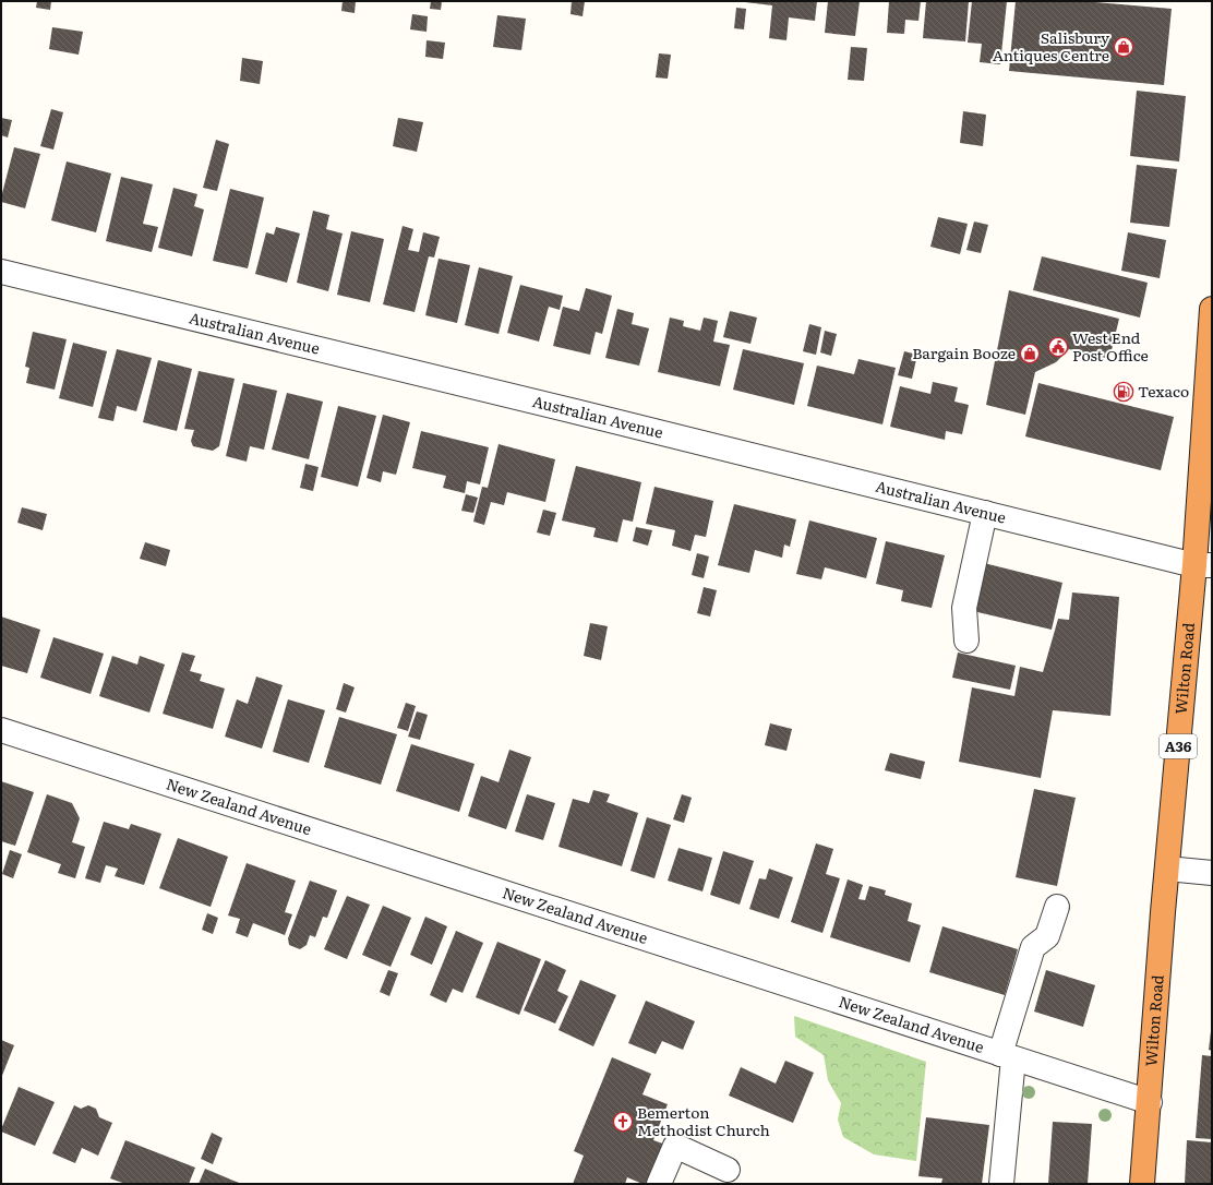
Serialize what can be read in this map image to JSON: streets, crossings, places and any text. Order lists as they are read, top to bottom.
{
  "streets": {
    "highway": ["Wilton Road", "A36"],
    "street": ["Australian Avenue", "New Zealand Avenue"]
  },
  "crossings": [
    ["Australian Avenue", "Wilton Road"],
    ["Wilton Road", "New Zealand Avenue"]
  ],
  "places": {
    "shop": ["Salisbury Antiques Centre", "Bargain Booze"],
    "public building": ["West End Post Office"],
    "fuel station": ["Texaco"],
    "church": ["Bemerton Methodist Church"]
  }
}
